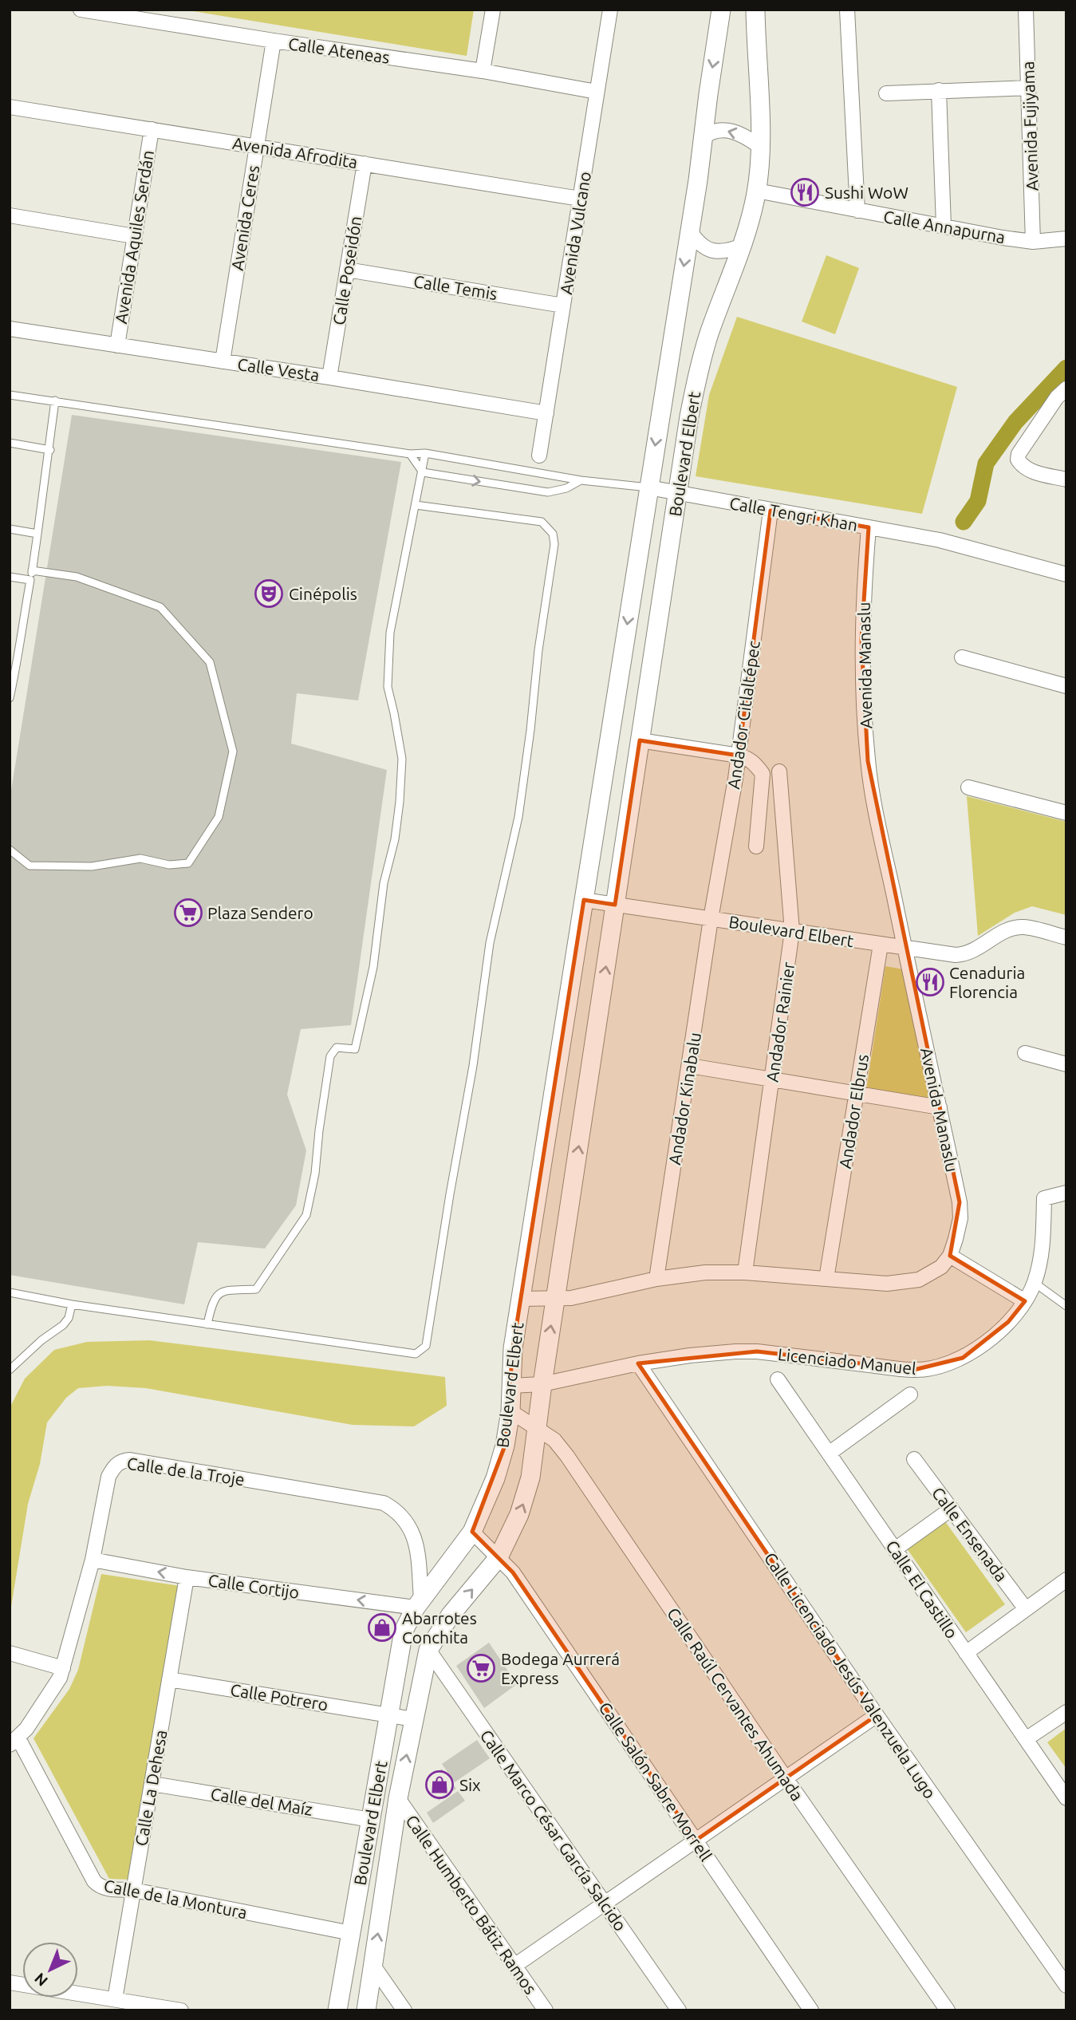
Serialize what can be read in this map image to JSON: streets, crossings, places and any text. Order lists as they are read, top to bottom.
{
  "streets": {
    "street": [
      "Calle Ateneas",
      "Avenida Fujiyama",
      "Avenida Afrodita",
      "Avenida Ceres",
      "Calle Annapurna",
      "Avenida Vulcano",
      "Avenida Aquiles Serdán",
      "Calle Poseidón",
      "Calle Temis",
      "Calle Vesta",
      "Boulevard Elbert",
      "Calle Tengri Khan",
      "Avenida Manaslu",
      "Andador Citlaltépec",
      "Andador Rainier",
      "Andador Kinabalu",
      "Andador Elbrus",
      "Licenciado Manuel",
      "Calle de la Troje",
      "Calle Ensenada",
      "Calle Cortijo",
      "Calle El Castillo",
      "Calle Licenciado Jesús Valenzuela Lugo",
      "Calle Potrero",
      "Calle Raúl Cervantes Ahumada",
      "Calle Salón Sabre Morrell",
      "Calle La Dehesa",
      "Calle del Maíz",
      "Calle Marco César García Salcido",
      "Calle de la Montura",
      "Calle Humberto Bátiz Ramos"
    ]
  },
  "crossings": [
    ["Calle Ateneas", "Avenida Ceres"],
    ["Calle Ateneas", "Avenida Vulcano"],
    ["Avenida Fujiyama", "Calle Annapurna"],
    ["Avenida Afrodita", "Avenida Ceres"],
    ["Avenida Afrodita", "Avenida Vulcano"],
    ["Avenida Afrodita", "Avenida Aquiles Serdán"],
    ["Avenida Afrodita", "Calle Poseidón"],
    ["Avenida Ceres", "Calle Vesta"],
    ["Calle Annapurna", "Boulevard Elbert"],
    ["Avenida Vulcano", "Calle Temis"],
    ["Avenida Vulcano", "Calle Vesta"],
    ["Avenida Aquiles Serdán", "Calle Vesta"],
    ["Calle Poseidón", "Calle Temis"],
    ["Calle Poseidón", "Calle Vesta"],
    ["Boulevard Elbert", "Calle Tengri Khan"],
    ["Boulevard Elbert", "Avenida Manaslu"],
    ["Boulevard Elbert", "Andador Citlaltépec"],
    ["Boulevard Elbert", "Andador Rainier"],
    ["Boulevard Elbert", "Andador Kinabalu"],
    ["Boulevard Elbert", "Andador Elbrus"],
    ["Boulevard Elbert", "Licenciado Manuel"],
    ["Boulevard Elbert", "Calle de la Troje"],
    ["Boulevard Elbert", "Calle Cortijo"],
    ["Boulevard Elbert", "Calle Potrero"],
    ["Boulevard Elbert", "Calle Raúl Cervantes Ahumada"],
    ["Boulevard Elbert", "Calle Salón Sabre Morrell"],
    ["Boulevard Elbert", "Calle del Maíz"],
    ["Boulevard Elbert", "Calle Marco César García Salcido"],
    ["Boulevard Elbert", "Calle de la Montura"],
    ["Boulevard Elbert", "Calle Humberto Bátiz Ramos"],
    ["Calle Tengri Khan", "Avenida Manaslu"],
    ["Calle Tengri Khan", "Andador Citlaltépec"],
    ["Andador Citlaltépec", "Andador Kinabalu"],
    ["Licenciado Manuel", "Calle Licenciado Jesús Valenzuela Lugo"],
    ["Calle de la Troje", "Calle Cortijo"],
    ["Calle de la Troje", "Calle de la Montura"],
    ["Calle Cortijo", "Calle La Dehesa"],
    ["Calle Potrero", "Calle La Dehesa"],
    ["Calle La Dehesa", "Calle del Maíz"],
    ["Calle La Dehesa", "Calle de la Montura"]
  ],
  "one_way": ["Calle Cortijo"],
  "places": {
    "restaurant": ["Sushi WoW", "Cenaduria Florencia"],
    "theatre": ["Cinépolis"],
    "supermarket": ["Plaza Sendero", "Bodega Aurrerá Express"],
    "shop": ["Abarrotes Conchita", "Six"]
  },
  "north": "bottom left"
}
